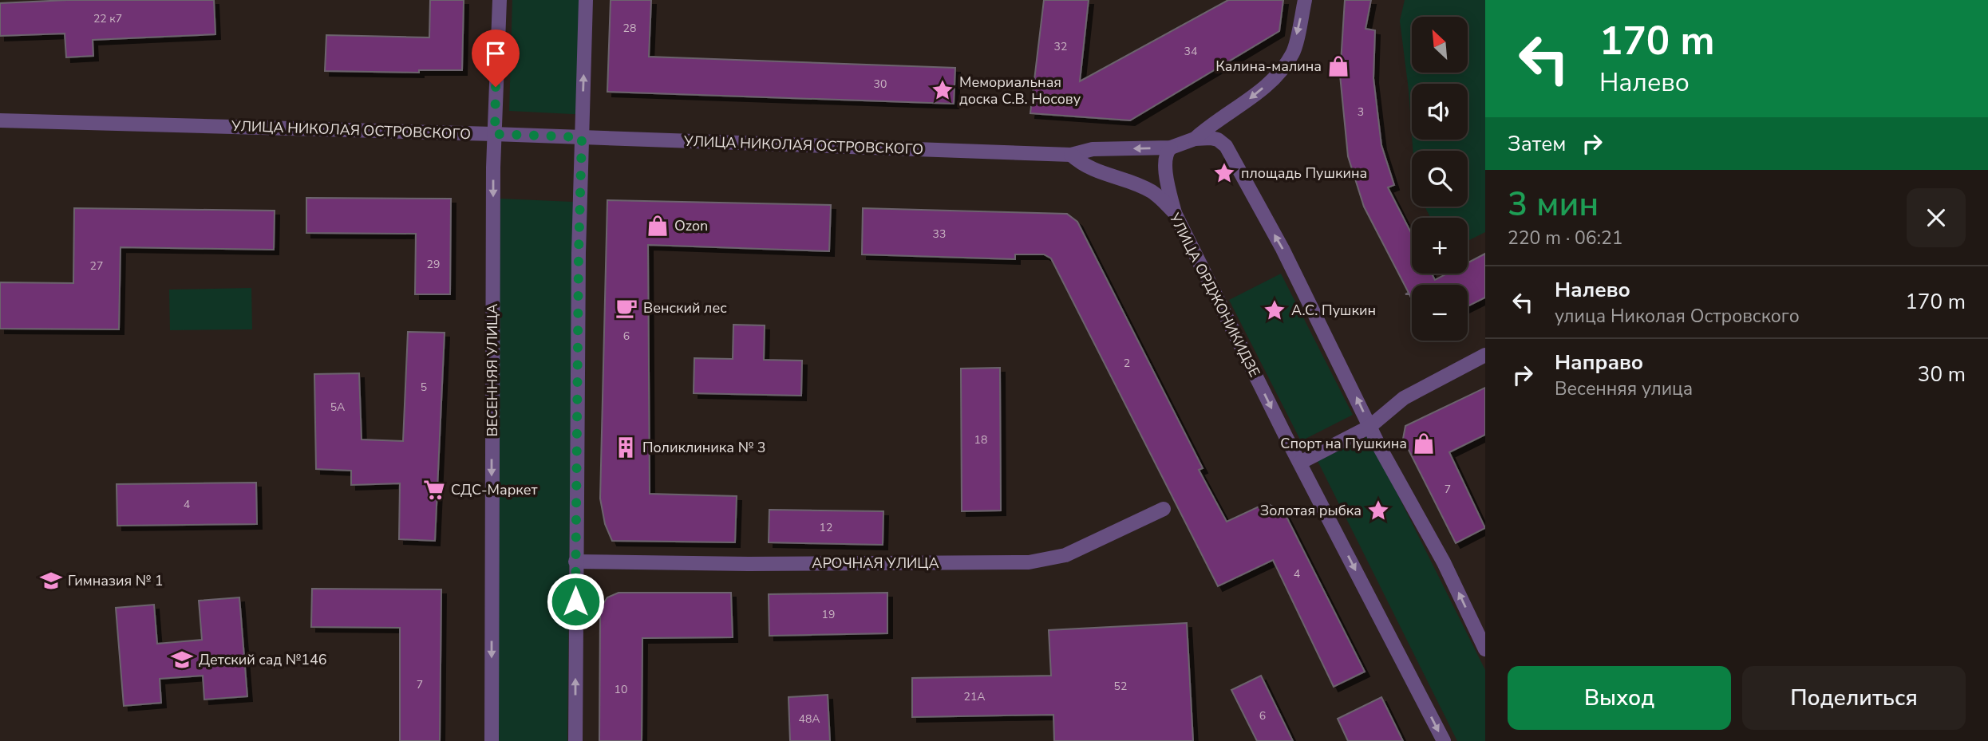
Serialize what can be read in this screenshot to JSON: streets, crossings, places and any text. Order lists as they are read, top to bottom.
{
  "streets": {
    "street": [
      "УЛИЦА НИКОЛАЯ ОСТРОВСКОГО",
      "УЛИЦА ОРДЖОНИКИДЗЕ",
      "ВЕСЕННЯЯ УЛИЦА",
      "АРОЧНАЯ УЛИЦА"
    ]
  },
  "crossings": [
    ["УЛИЦА НИКОЛАЯ ОСТРОВСКОГО", "УЛИЦА ОРДЖОНИКИДЗЕ"],
    ["УЛИЦА НИКОЛАЯ ОСТРОВСКОГО", "ВЕСЕННЯЯ УЛИЦА"]
  ],
  "places": {
    "shop": ["Калина-малина", "Ozon", "Спорт на Пушкина"],
    "place": [
      "Мемориальная доска С.В. Носову",
      "площадь Пушкина",
      "А.С. Пушкин",
      "Золотая рыбка"
    ],
    "cafe": ["Венский лес"],
    "building": ["Поликлиника № 3"],
    "supermarket": ["СДС-Маркет"],
    "school or university": ["Гимназия № 1", "Детский сад №146"]
  },
  "house_numbers": [
    "22 к7",
    "28",
    "32",
    "34",
    "30",
    "3",
    "33",
    "29",
    "27",
    "6",
    "2",
    "5",
    "5А",
    "18",
    "7",
    "4",
    "12",
    "4",
    "19",
    "7",
    "52",
    "10",
    "21А",
    "6",
    "48А"
  ],
  "north": "top left",
  "page": {
    "turn": ["170 m", "Налево"],
    "map_buttons": ["+", "−"],
    "then": "Затем",
    "heading": ["3 мин", "220 m · 06:21"],
    "list": [
      {
        "name": "Налево",
        "note": "улица Николая Островского",
        "value": "170 m"
      },
      {
        "name": "Направо",
        "note": "Весенняя улица",
        "value": "30 m"
      }
    ],
    "buttons": ["Выход", "Поделиться"]
  }
}
